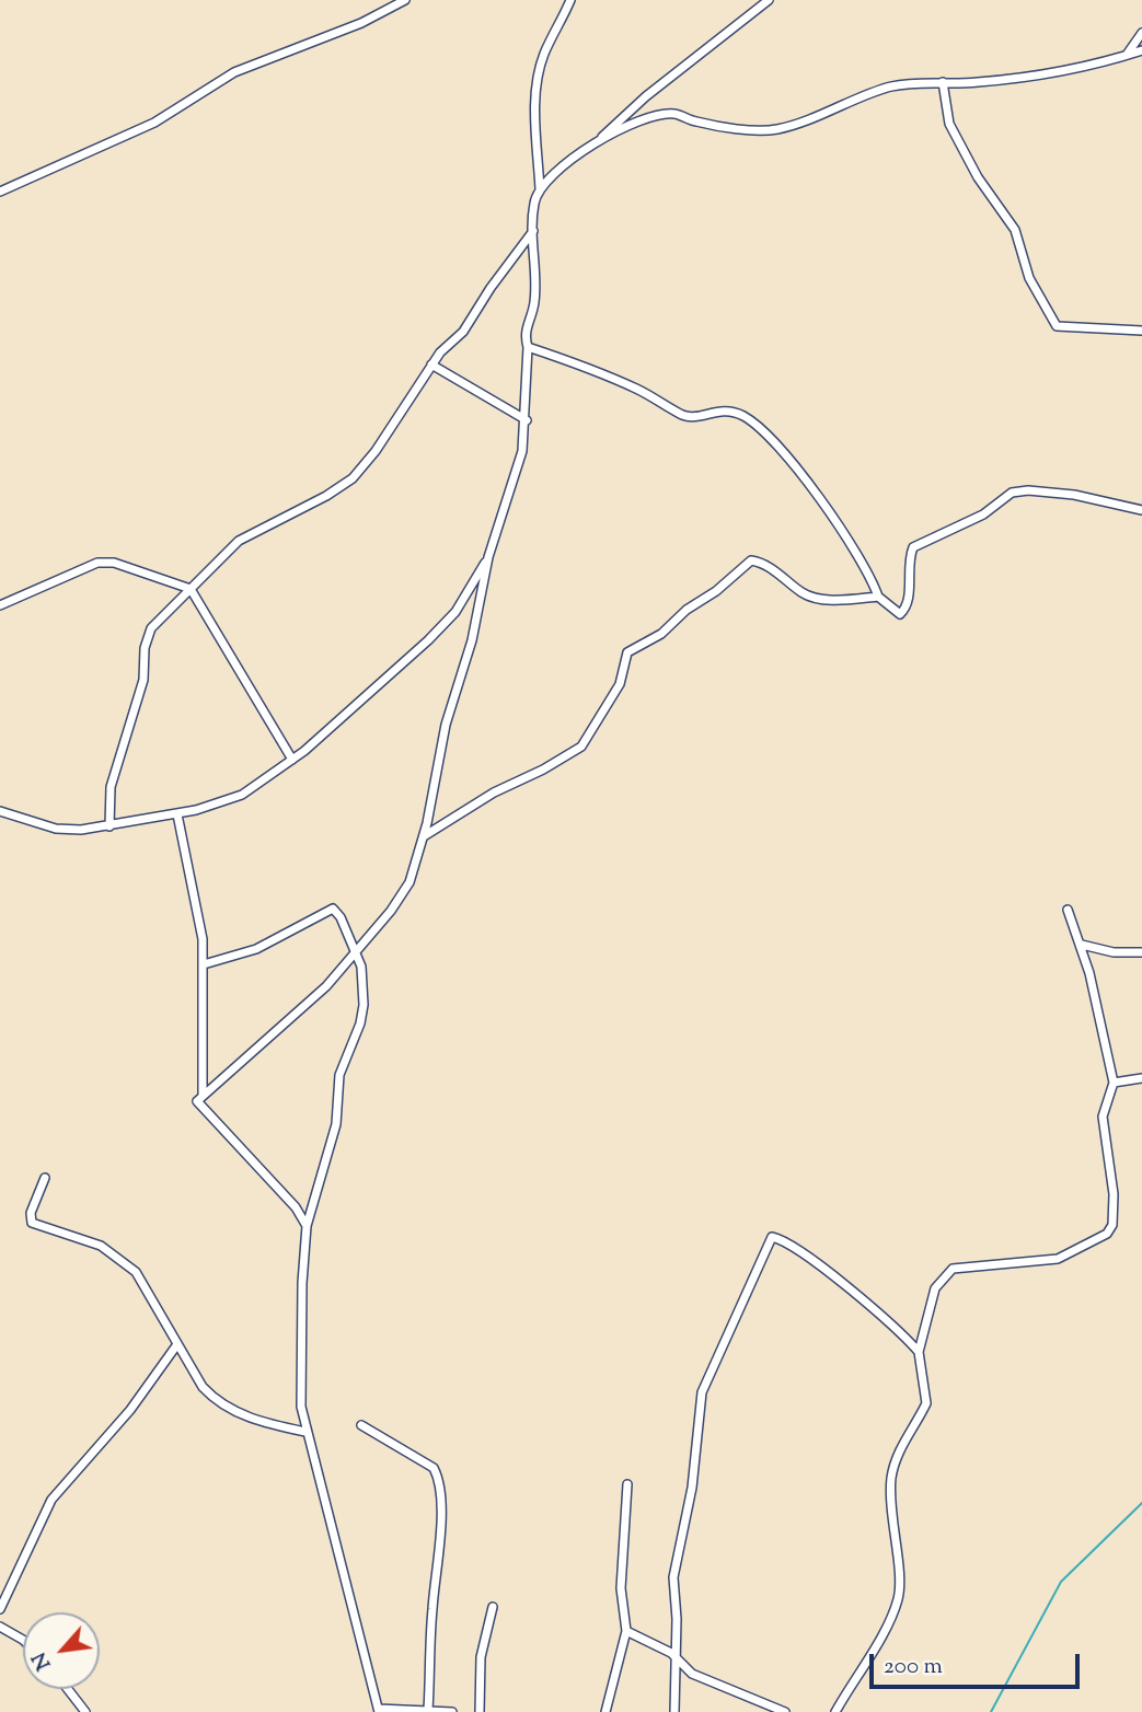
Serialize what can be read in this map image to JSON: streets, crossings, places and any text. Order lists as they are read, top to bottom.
{
  "scale_bar": "200 m",
  "north": "bottom left"
}
